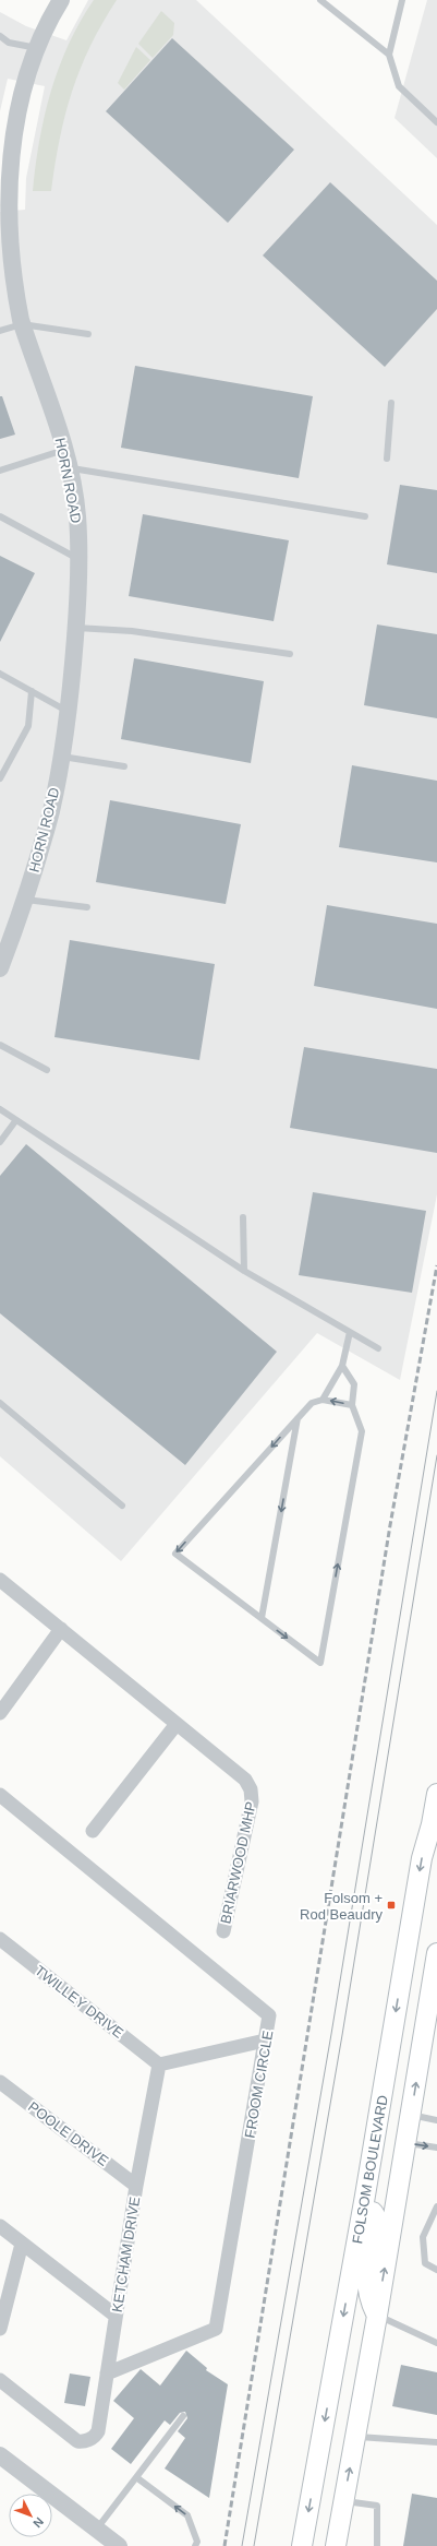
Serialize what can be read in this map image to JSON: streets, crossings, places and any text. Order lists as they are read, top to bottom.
{
  "streets": {
    "main road": ["FOLSOM BOULEVARD"],
    "street": [
      "HORN ROAD",
      "BRIARWOOD MHP",
      "TWILLEY DRIVE",
      "FROOM CIRCLE",
      "POOLE DRIVE",
      "KETCHAM DRIVE"
    ]
  },
  "crossings": [
    ["TWILLEY DRIVE", "KETCHAM DRIVE"],
    ["FROOM CIRCLE", "KETCHAM DRIVE"],
    ["POOLE DRIVE", "KETCHAM DRIVE"]
  ],
  "places": {
    "transit": ["Folsom + Rod Beaudry"]
  },
  "north": "bottom right"
}
